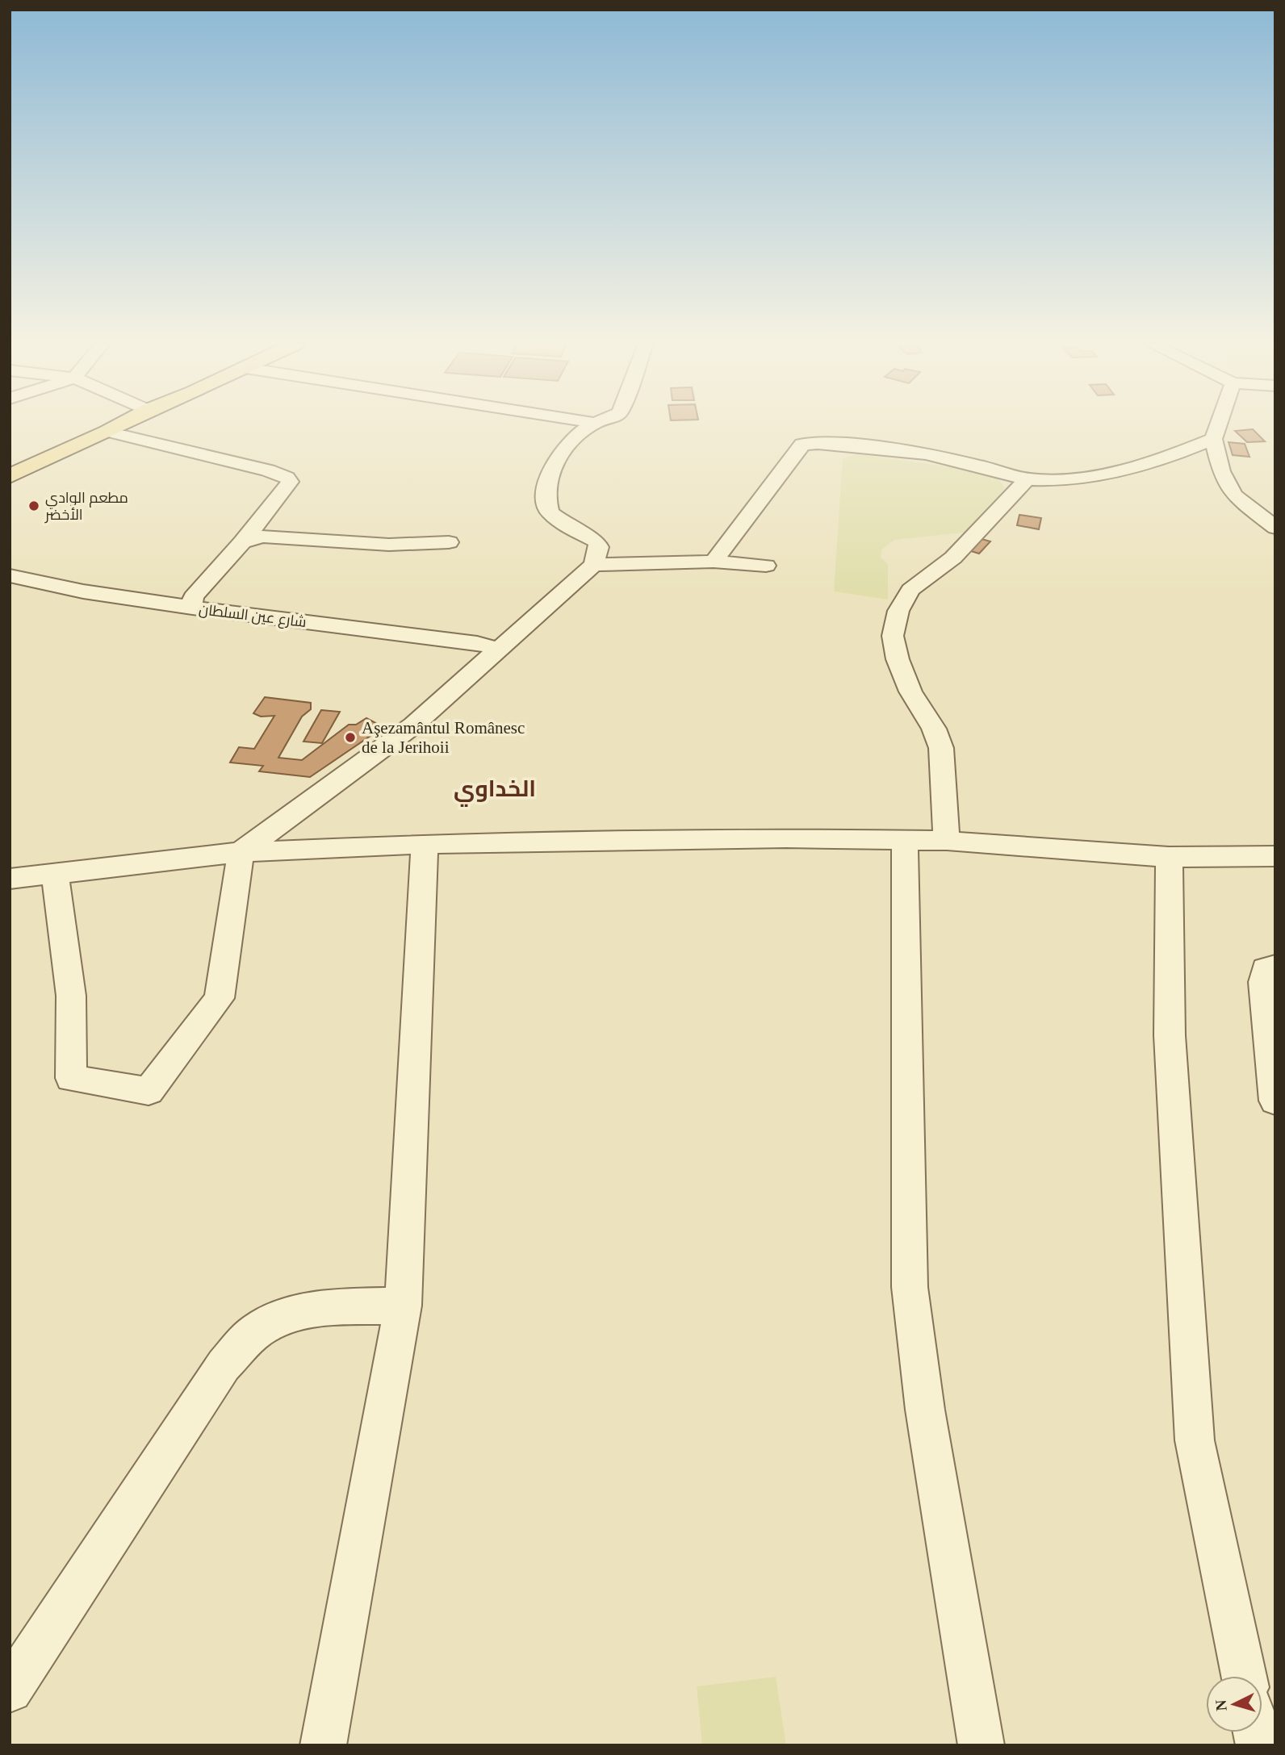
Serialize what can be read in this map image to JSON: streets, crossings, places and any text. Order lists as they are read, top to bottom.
{
  "streets": {
    "street": ["شارع عين السلطان"]
  },
  "districts": ["الخداوي"],
  "places": ["مطعم الوادي الأخضر", "Aşezamântul Românesc de la Jerihoii"],
  "north": "left"
}
